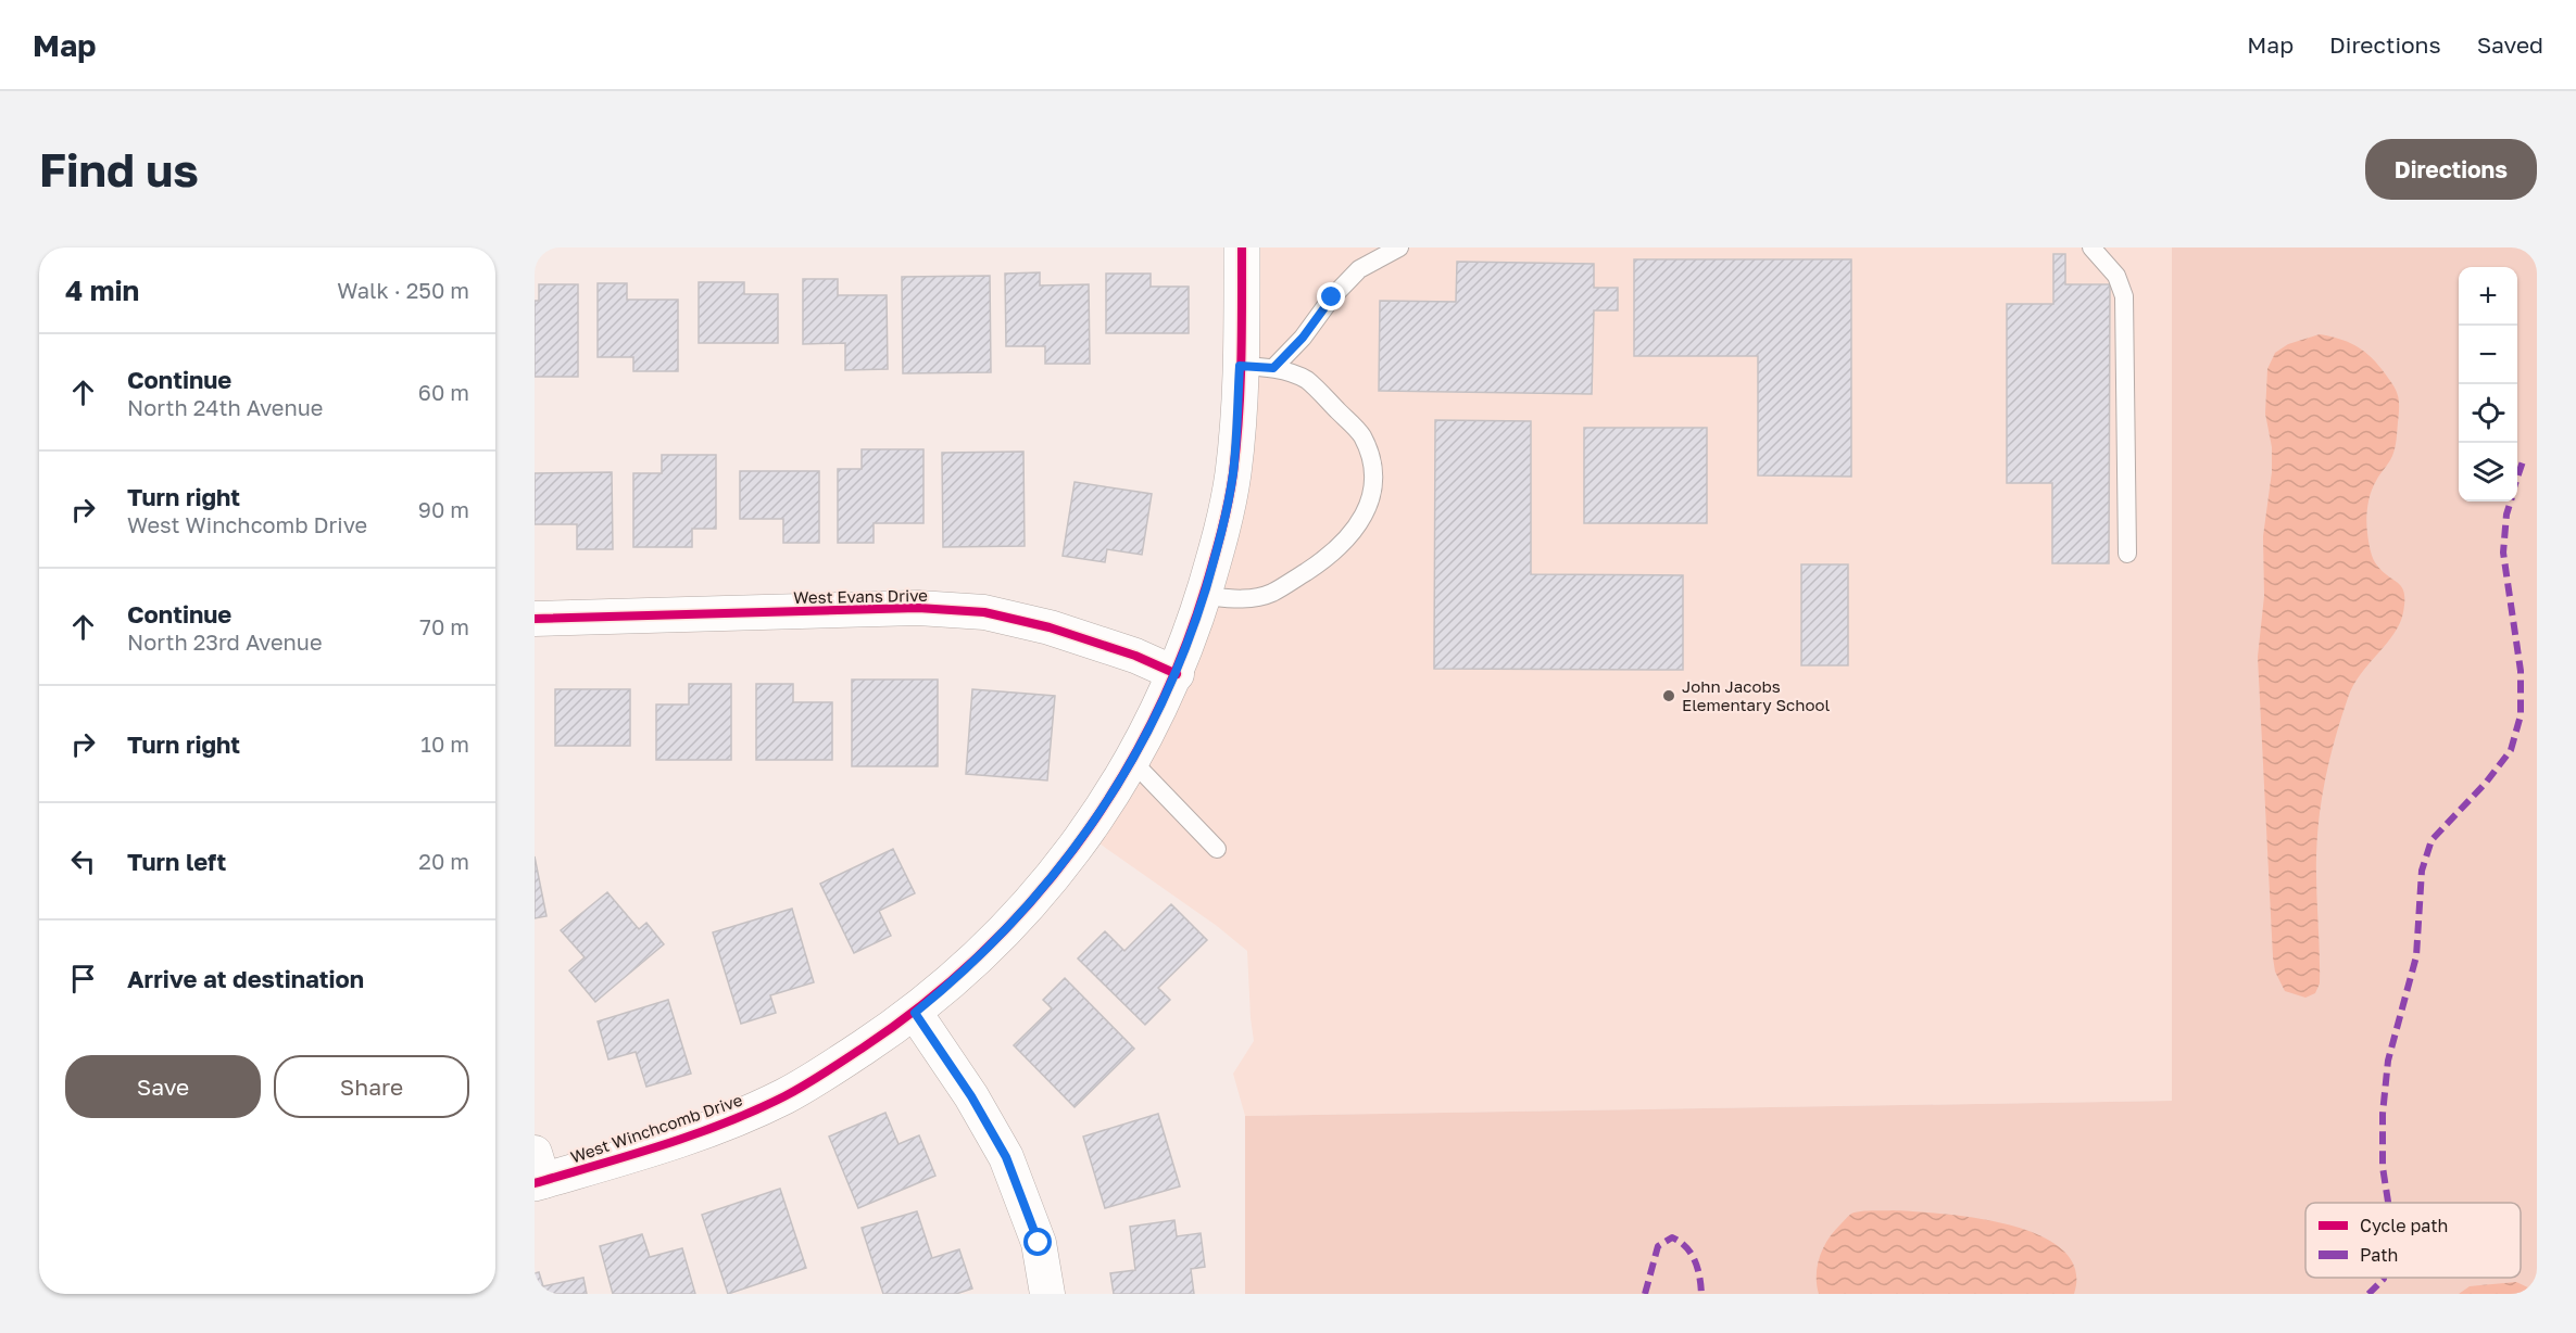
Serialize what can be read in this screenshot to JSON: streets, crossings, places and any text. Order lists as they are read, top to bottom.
{
  "streets": {
    "street": ["West Evans Drive", "West Winchcomb Drive"]
  },
  "crossings": [
    ["West Evans Drive", "West Winchcomb Drive"]
  ],
  "places": ["John Jacobs Elementary School"],
  "legend": ["Cycle path", "Path"],
  "page": {
    "header": "Map",
    "nav": ["Map", "Directions", "Saved"],
    "buttons": [
      "Directions",
      ["Save", "Share"]
    ],
    "title": "Find us",
    "heading": ["4 min", "Walk · 250 m"],
    "map_buttons": ["+", "−"],
    "list": [
      ["Continue", "North 24th Avenue", "60 m"],
      ["Turn right", "West Winchcomb Drive", "90 m"],
      ["Continue", "North 23rd Avenue", "70 m"],
      ["Turn right", "10 m"],
      ["Turn left", "20 m"],
      "Arrive at destination"
    ]
  }
}
